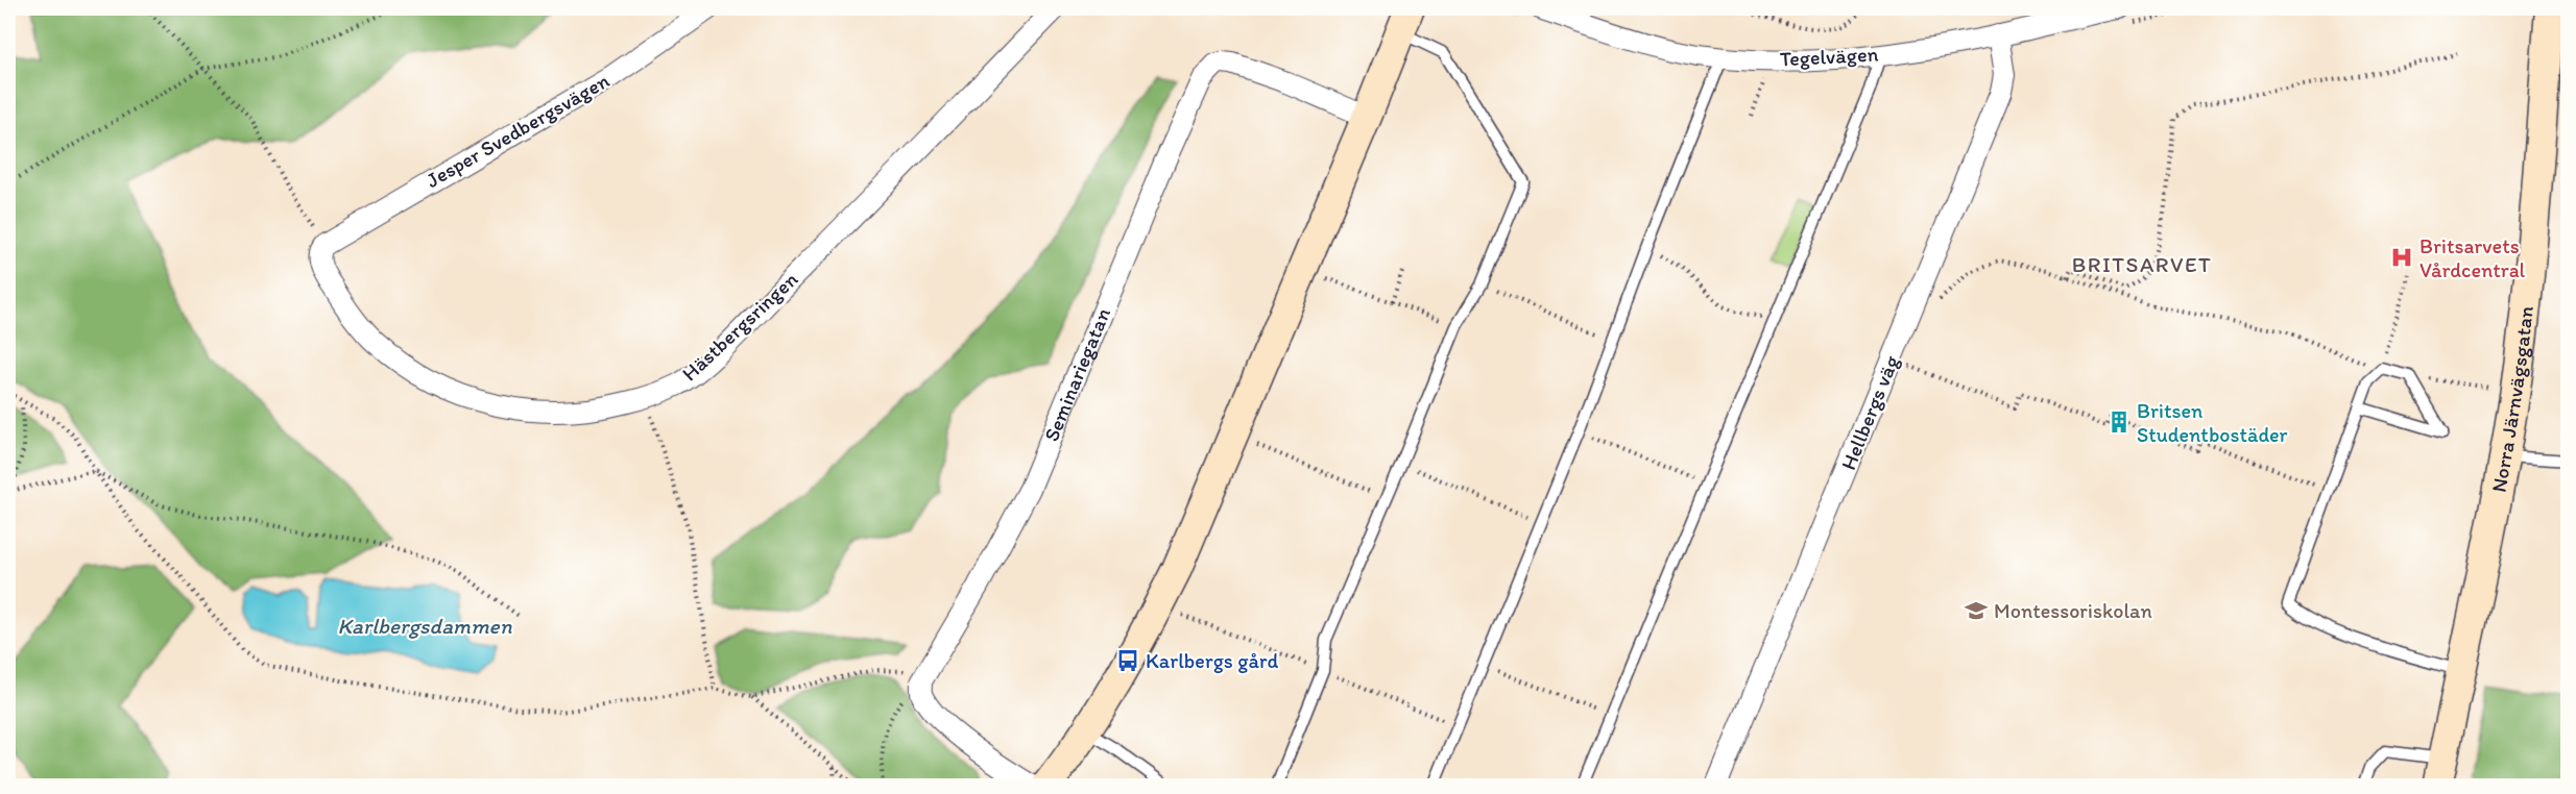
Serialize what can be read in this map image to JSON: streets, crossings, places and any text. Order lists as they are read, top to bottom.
{
  "streets": {
    "street": [
      "Tegelvägen",
      "Jesper Svedbergsvägen",
      "Hästbergsringen",
      "Seminariegatan",
      "Norra Järnvägsgatan",
      "Hellbergs väg"
    ]
  },
  "crossings": [
    ["Tegelvägen", "Hellbergs väg"],
    ["Jesper Svedbergsvägen", "Hästbergsringen"]
  ],
  "districts": ["BRITSARVET"],
  "water": ["Karlbergsdammen"],
  "places": {
    "hospital": ["Britsarvets Vårdcentral"],
    "building": ["Britsen Studentbostäder"],
    "school or university": ["Montessoriskolan"],
    "bus stop": ["Karlbergs gård"]
  }
}
